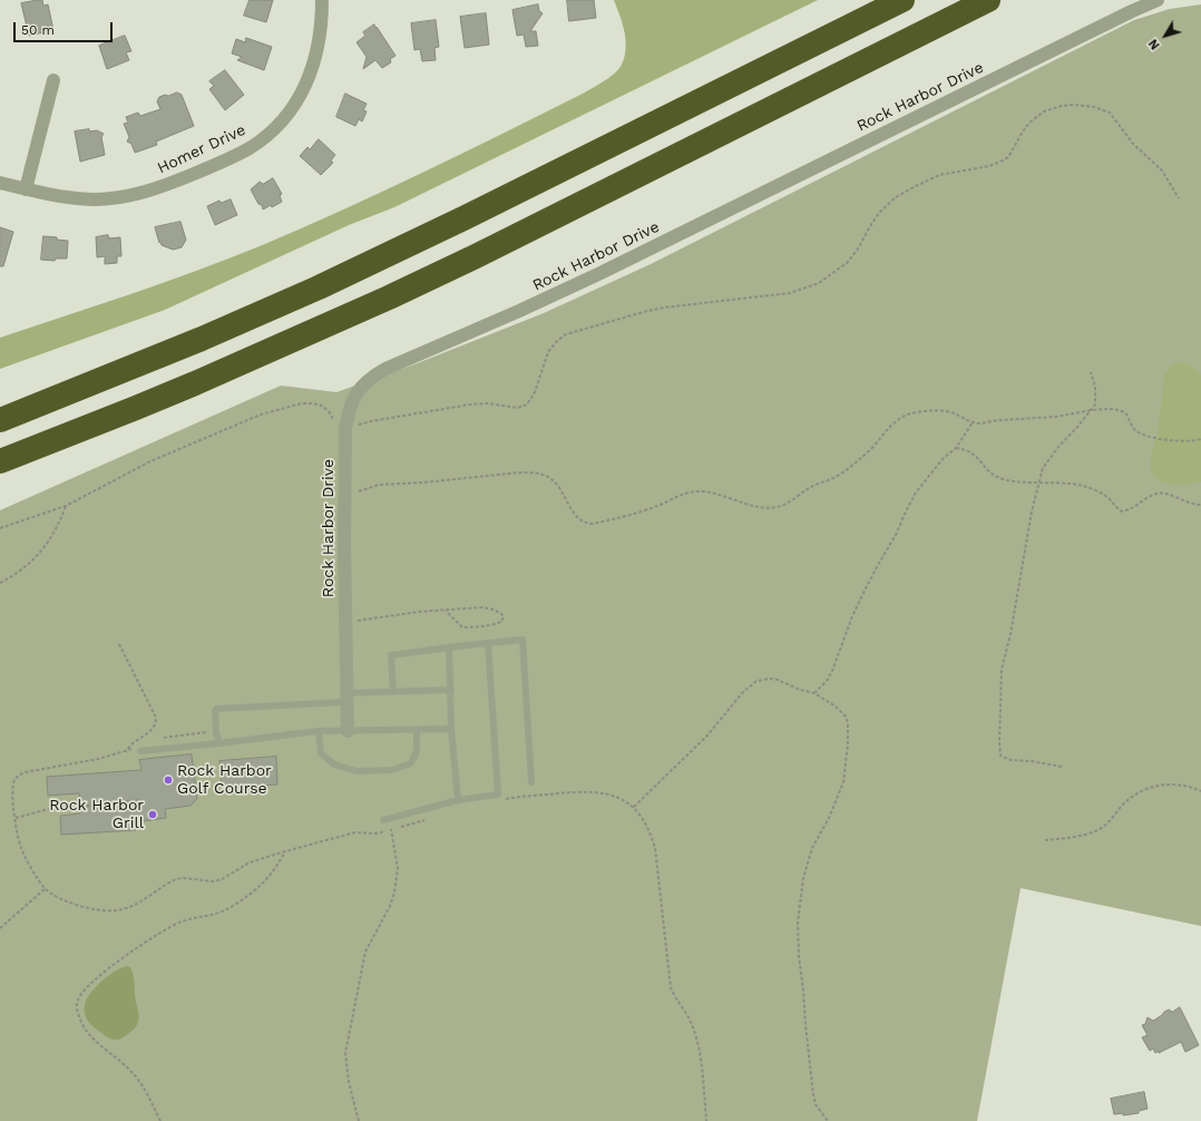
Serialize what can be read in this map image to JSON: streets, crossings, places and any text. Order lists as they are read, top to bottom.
{
  "streets": {
    "street": ["Rock Harbor Drive", "Homer Drive"]
  },
  "places": ["Rock Harbor Golf Course", "Rock Harbor Grill"],
  "scale_bar": "50 m",
  "north": "bottom left"
}
